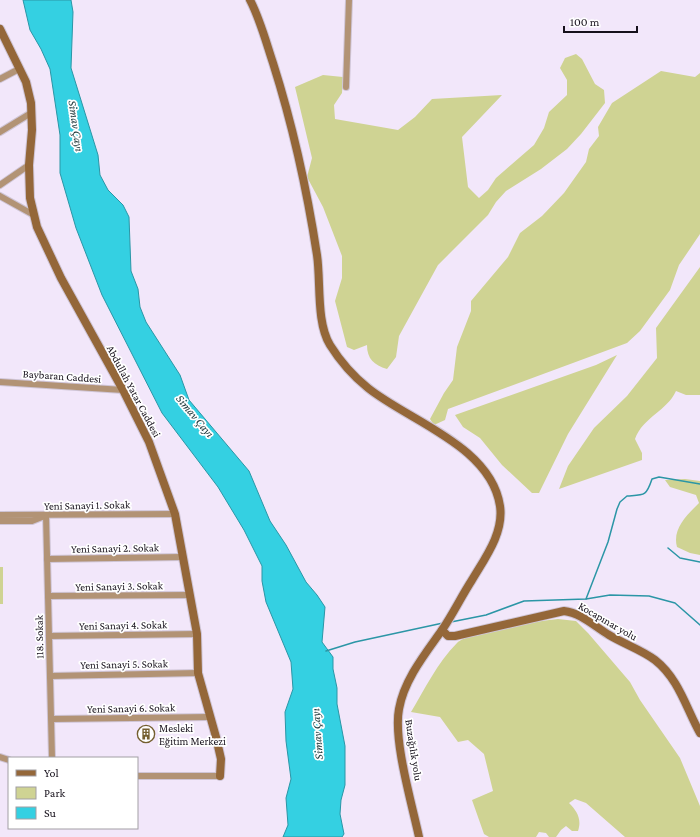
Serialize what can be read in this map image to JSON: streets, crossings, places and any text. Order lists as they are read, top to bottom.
{
  "streets": {
    "street": [
      "Baybaran Caddesi",
      "Abdullah Yatar Caddesi",
      "Yeni Sanayi 1. Sokak",
      "Yeni Sanayi 2. Sokak",
      "Yeni Sanayi 3. Sokak",
      "Kocapınar yolu",
      "Yeni Sanayi 4. Sokak",
      "118. Sokak",
      "Yeni Sanayi 5. Sokak",
      "Yeni Sanayi 6. Sokak",
      "Buzağılık yolu"
    ]
  },
  "crossings": [
    ["Baybaran Caddesi", "Abdullah Yatar Caddesi"],
    ["Abdullah Yatar Caddesi", "Yeni Sanayi 1. Sokak"],
    ["Abdullah Yatar Caddesi", "Yeni Sanayi 2. Sokak"],
    ["Abdullah Yatar Caddesi", "Yeni Sanayi 3. Sokak"],
    ["Abdullah Yatar Caddesi", "Yeni Sanayi 4. Sokak"],
    ["Abdullah Yatar Caddesi", "Yeni Sanayi 5. Sokak"],
    ["Abdullah Yatar Caddesi", "Yeni Sanayi 6. Sokak"],
    ["Yeni Sanayi 1. Sokak", "118. Sokak"],
    ["Yeni Sanayi 2. Sokak", "118. Sokak"],
    ["Yeni Sanayi 3. Sokak", "118. Sokak"],
    ["Kocapınar yolu", "Buzağılık yolu"],
    ["Yeni Sanayi 4. Sokak", "118. Sokak"],
    ["118. Sokak", "Yeni Sanayi 5. Sokak"],
    ["118. Sokak", "Yeni Sanayi 6. Sokak"]
  ],
  "water": ["Simav Çayı"],
  "places": {
    "building": ["Mesleki Eğitim Merkezi"]
  },
  "legend": ["Yol", "Park", "Su"],
  "scale_bar": "100 m"
}
